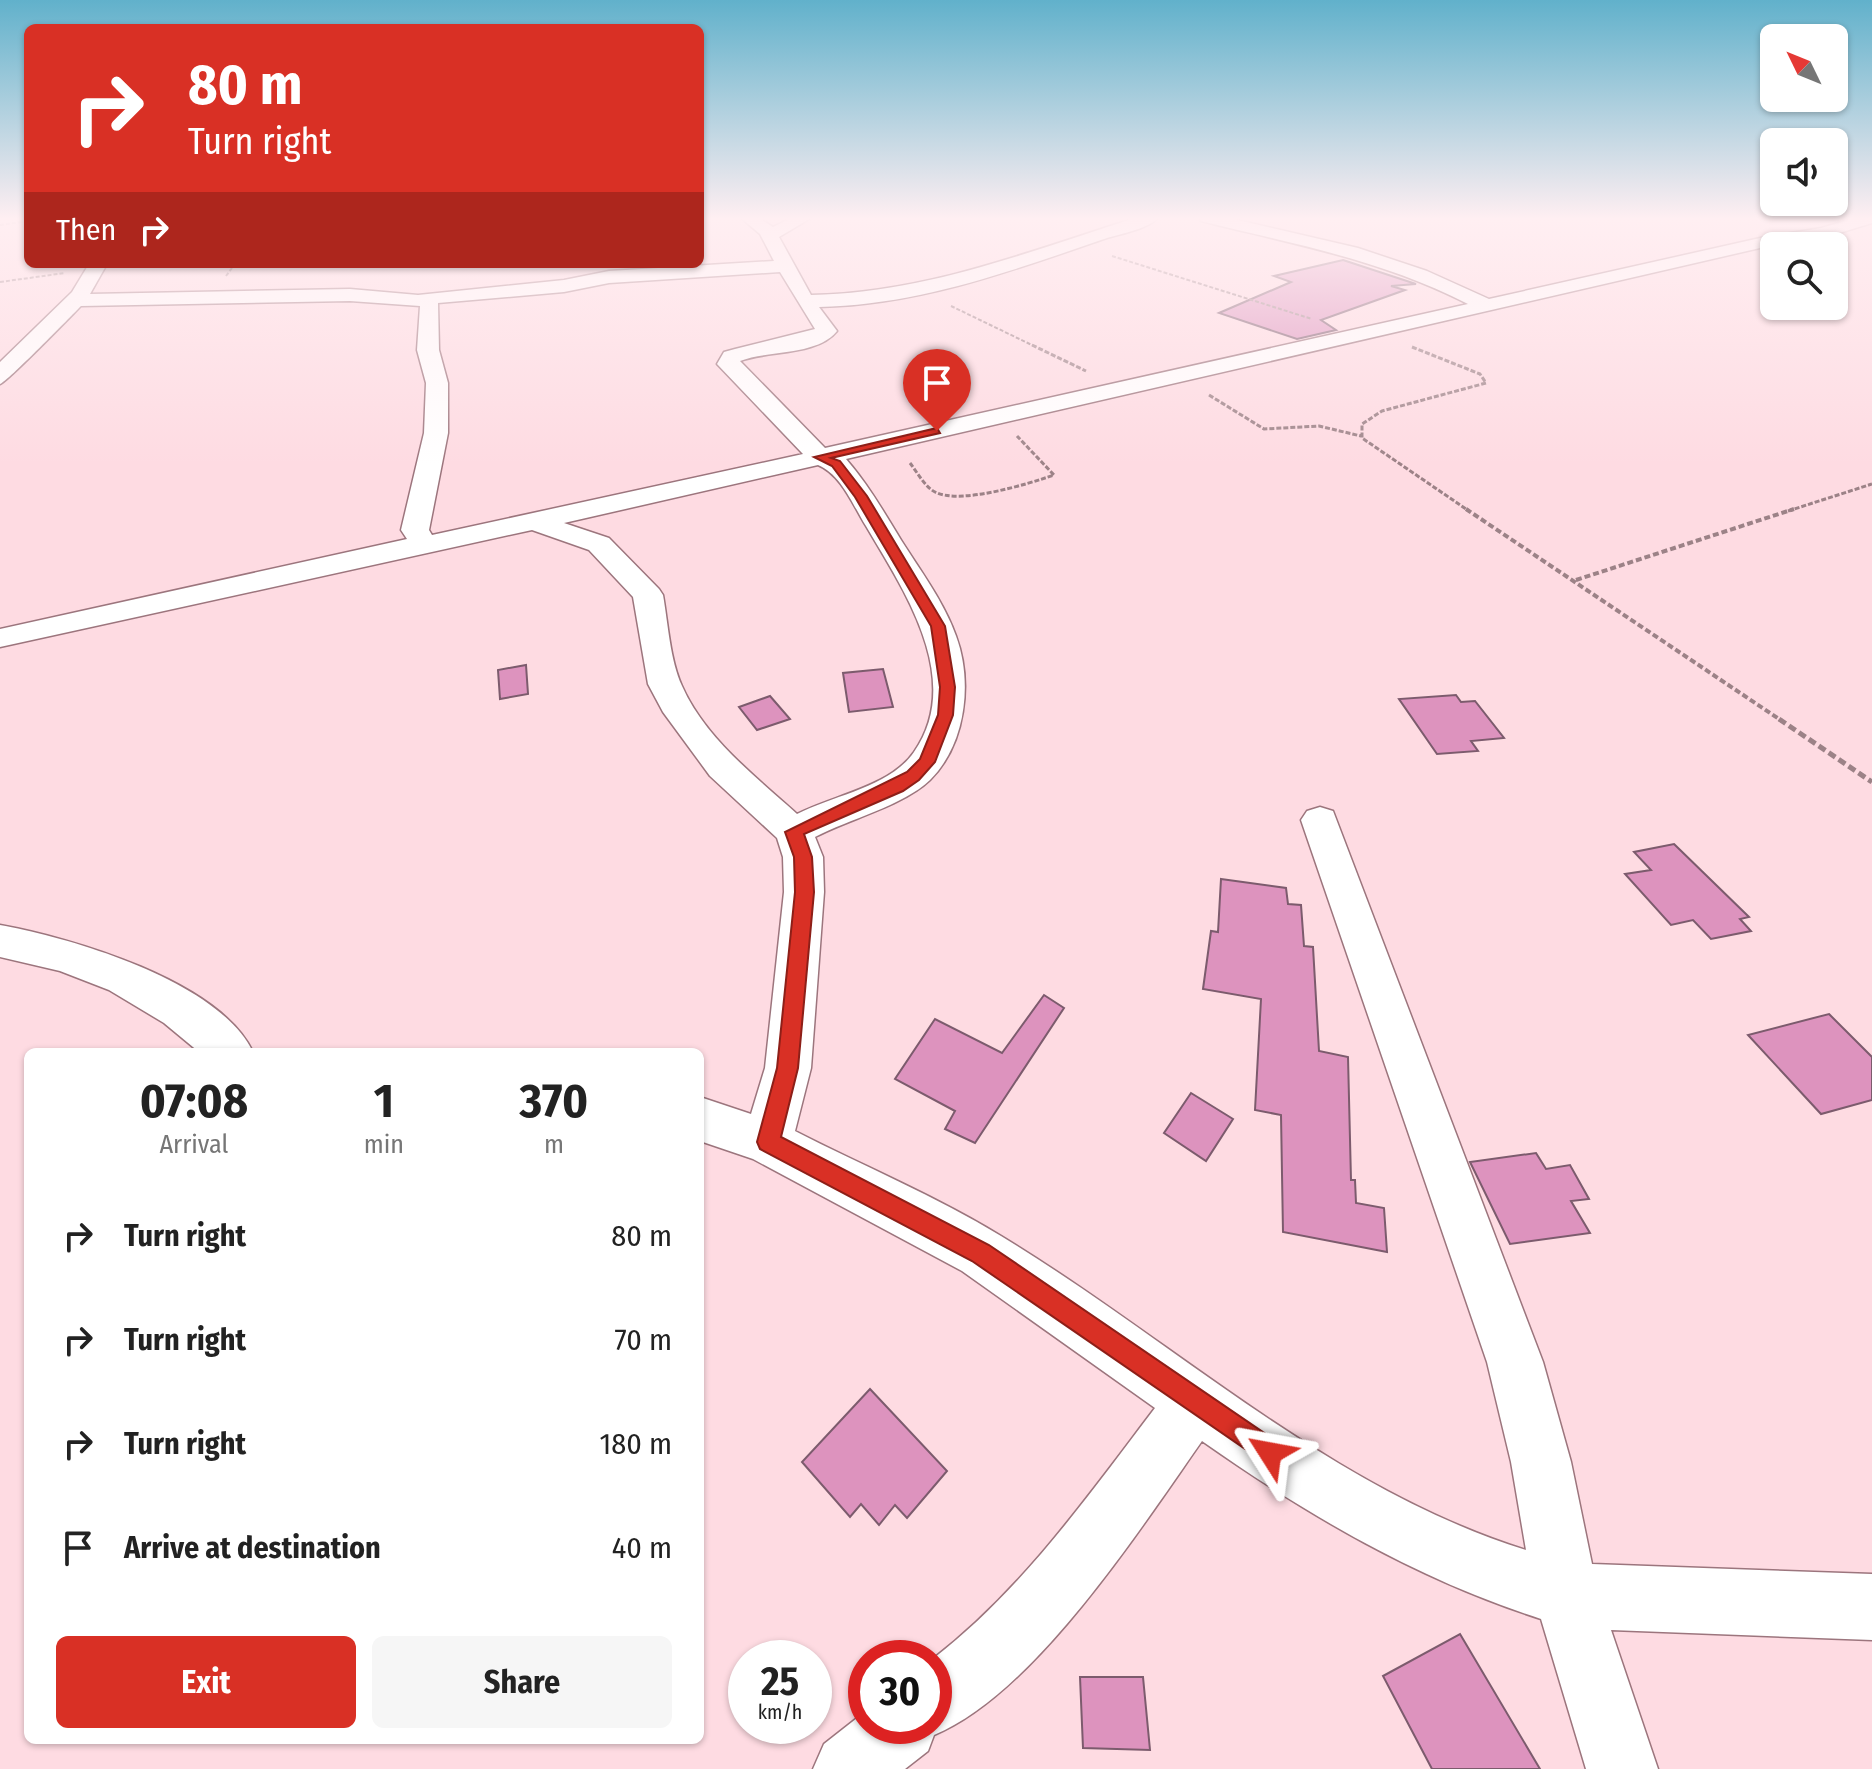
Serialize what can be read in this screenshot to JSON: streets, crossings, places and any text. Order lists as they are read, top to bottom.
{
  "north": "top left",
  "page": {
    "turn": ["80 m", "Turn right"],
    "then": "Then",
    "eta": [
      "07:08",
      "Arrival",
      "1",
      "min",
      "370",
      "m"
    ],
    "list": [
      {
        "name": "Turn right",
        "value": "80 m"
      },
      {
        "name": "Turn right",
        "value": "70 m"
      },
      {
        "name": "Turn right",
        "value": "180 m"
      },
      {
        "name": "Arrive at destination",
        "value": "40 m"
      }
    ],
    "buttons": ["Exit", "Share"],
    "speed": "25 km/h",
    "limit": "30"
  }
}
